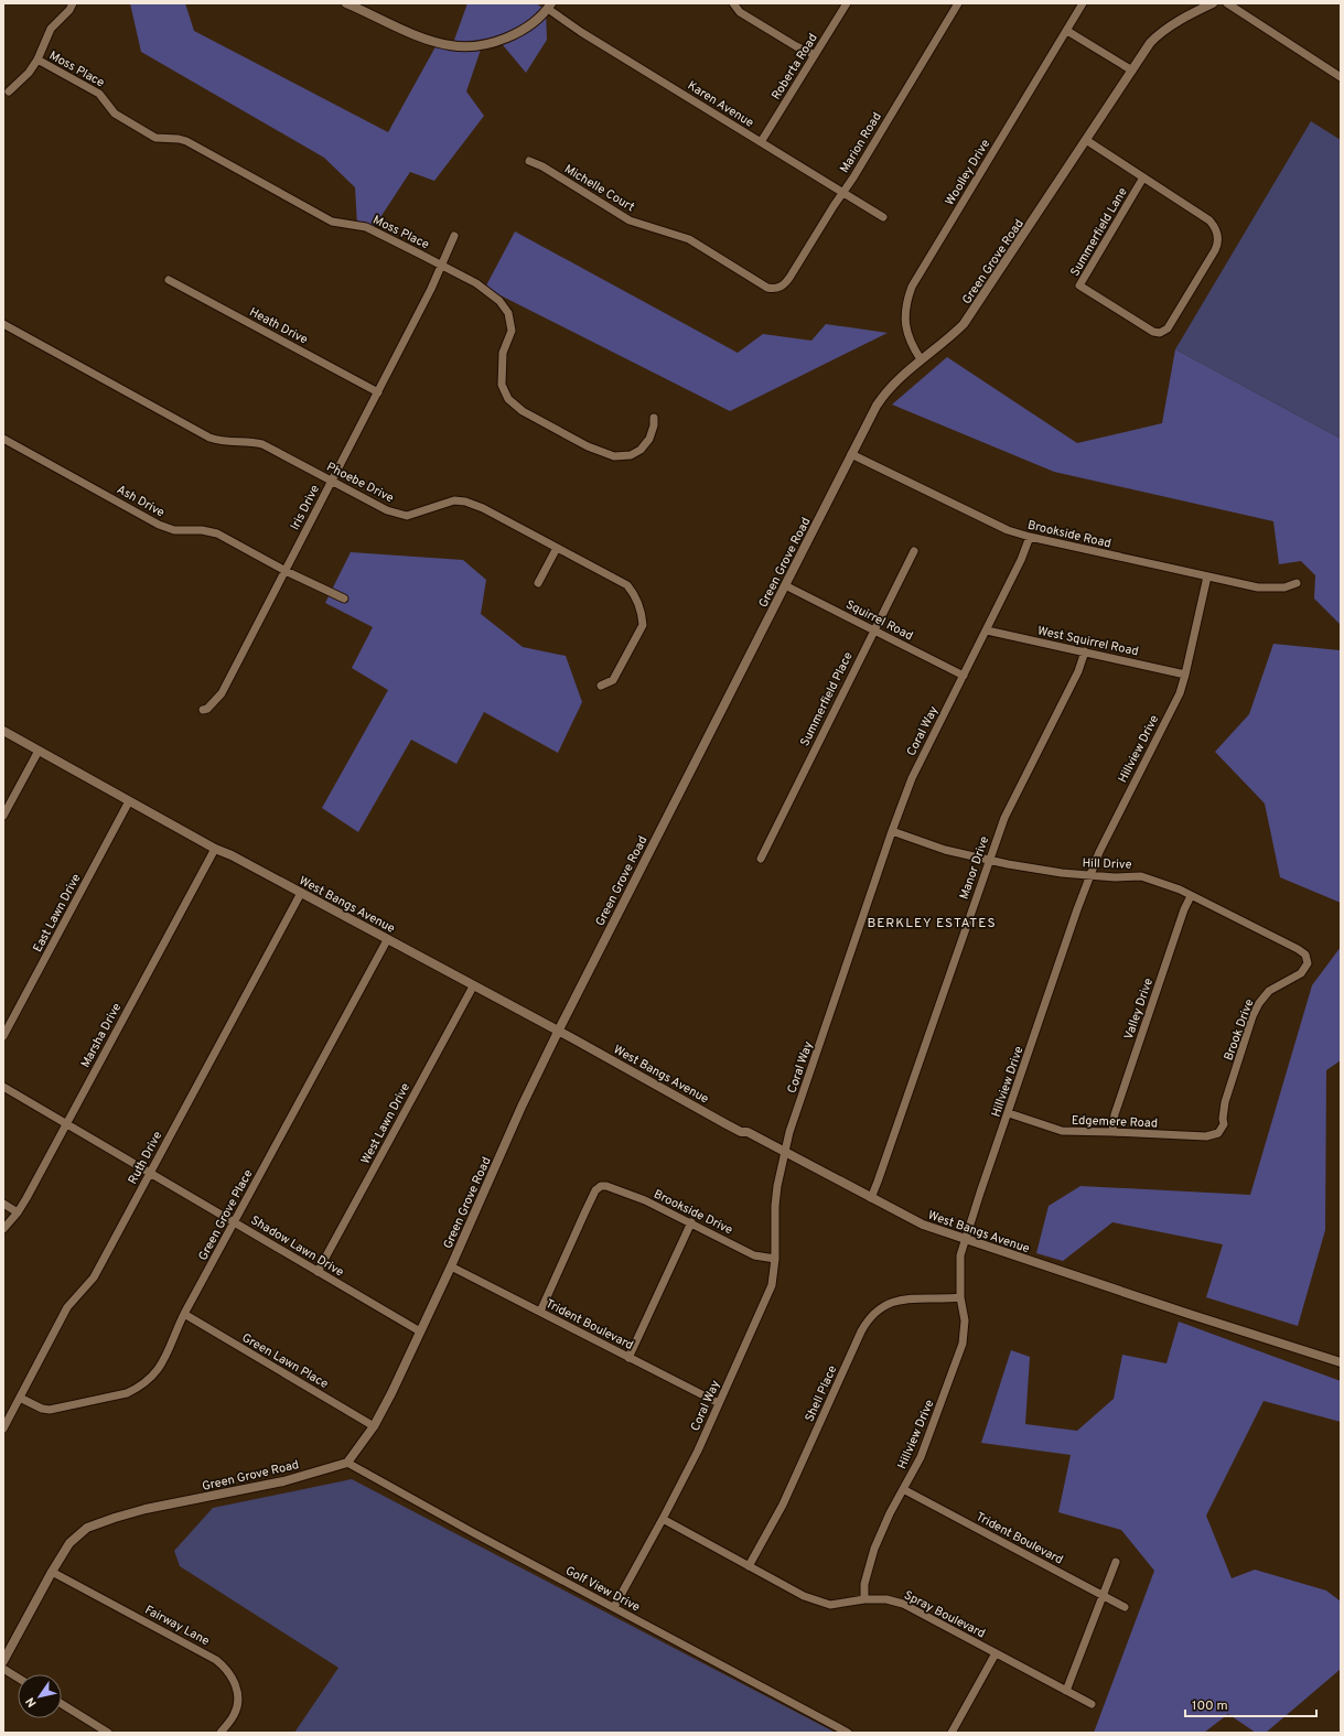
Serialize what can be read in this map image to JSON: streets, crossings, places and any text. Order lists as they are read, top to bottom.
{
  "streets": {
    "street": [
      "Roberta Road",
      "Moss Place",
      "Karen Avenue",
      "Marion Road",
      "Woolley Drive",
      "Michelle Court",
      "Summerfield Lane",
      "Green Grove Road",
      "Heath Drive",
      "Phoebe Drive",
      "Ash Drive",
      "Iris Drive",
      "Brookside Road",
      "Squirrel Road",
      "West Squirrel Road",
      "Summerfield Place",
      "Coral Way",
      "Hillview Drive",
      "Hill Drive",
      "Manor Drive",
      "West Bangs Avenue",
      "East Lawn Drive",
      "Valley Drive",
      "Brook Drive",
      "Marsha Drive",
      "Edgemere Road",
      "West Lawn Drive",
      "Ruth Drive",
      "Brookside Drive",
      "Green Grove Place",
      "Shadow Lawn Drive",
      "Trident Boulevard",
      "Green Lawn Place",
      "Shell Place",
      "Golf View Drive",
      "Spray Boulevard",
      "Fairway Lane"
    ]
  },
  "crossings": [
    ["Roberta Road", "Karen Avenue"],
    ["Moss Place", "Iris Drive"],
    ["Karen Avenue", "Marion Road"],
    ["Marion Road", "Michelle Court"],
    ["Woolley Drive", "Green Grove Road"],
    ["Summerfield Lane", "Green Grove Road"],
    ["Green Grove Road", "Brookside Road"],
    ["Green Grove Road", "Squirrel Road"],
    ["Green Grove Road", "West Bangs Avenue"],
    ["Green Grove Road", "Shadow Lawn Drive"],
    ["Green Grove Road", "Trident Boulevard"],
    ["Green Grove Road", "Green Lawn Place"],
    ["Green Grove Road", "Golf View Drive"],
    ["Green Grove Road", "Fairway Lane"],
    ["Heath Drive", "Iris Drive"],
    ["Phoebe Drive", "Iris Drive"],
    ["Ash Drive", "Iris Drive"],
    ["Brookside Road", "Coral Way"],
    ["Brookside Road", "Hillview Drive"],
    ["Squirrel Road", "Summerfield Place"],
    ["Squirrel Road", "Coral Way"],
    ["West Squirrel Road", "Coral Way"],
    ["West Squirrel Road", "Hillview Drive"],
    ["West Squirrel Road", "Manor Drive"],
    ["Coral Way", "Hill Drive"],
    ["Coral Way", "West Bangs Avenue"],
    ["Coral Way", "Brookside Drive"],
    ["Coral Way", "Trident Boulevard"],
    ["Coral Way", "Golf View Drive"],
    ["Coral Way", "Spray Boulevard"],
    ["Hillview Drive", "Hill Drive"],
    ["Hillview Drive", "West Bangs Avenue"],
    ["Hillview Drive", "Edgemere Road"],
    ["Hillview Drive", "Trident Boulevard"],
    ["Hillview Drive", "Shell Place"],
    ["Hillview Drive", "Spray Boulevard"],
    ["Hill Drive", "Manor Drive"],
    ["Hill Drive", "Valley Drive"],
    ["Hill Drive", "Brook Drive"],
    ["Manor Drive", "West Bangs Avenue"],
    ["West Bangs Avenue", "East Lawn Drive"],
    ["West Bangs Avenue", "Marsha Drive"],
    ["West Bangs Avenue", "West Lawn Drive"],
    ["West Bangs Avenue", "Ruth Drive"],
    ["West Bangs Avenue", "Green Grove Place"],
    ["Valley Drive", "Edgemere Road"],
    ["Brook Drive", "Edgemere Road"],
    ["Marsha Drive", "Shadow Lawn Drive"],
    ["West Lawn Drive", "Shadow Lawn Drive"],
    ["Ruth Drive", "Green Grove Place"],
    ["Ruth Drive", "Shadow Lawn Drive"],
    ["Brookside Drive", "Trident Boulevard"],
    ["Green Grove Place", "Shadow Lawn Drive"],
    ["Green Grove Place", "Green Lawn Place"],
    ["Shell Place", "Spray Boulevard"]
  ],
  "districts": ["BERKLEY ESTATES"],
  "scale_bar": "100 m",
  "north": "bottom left"
}
